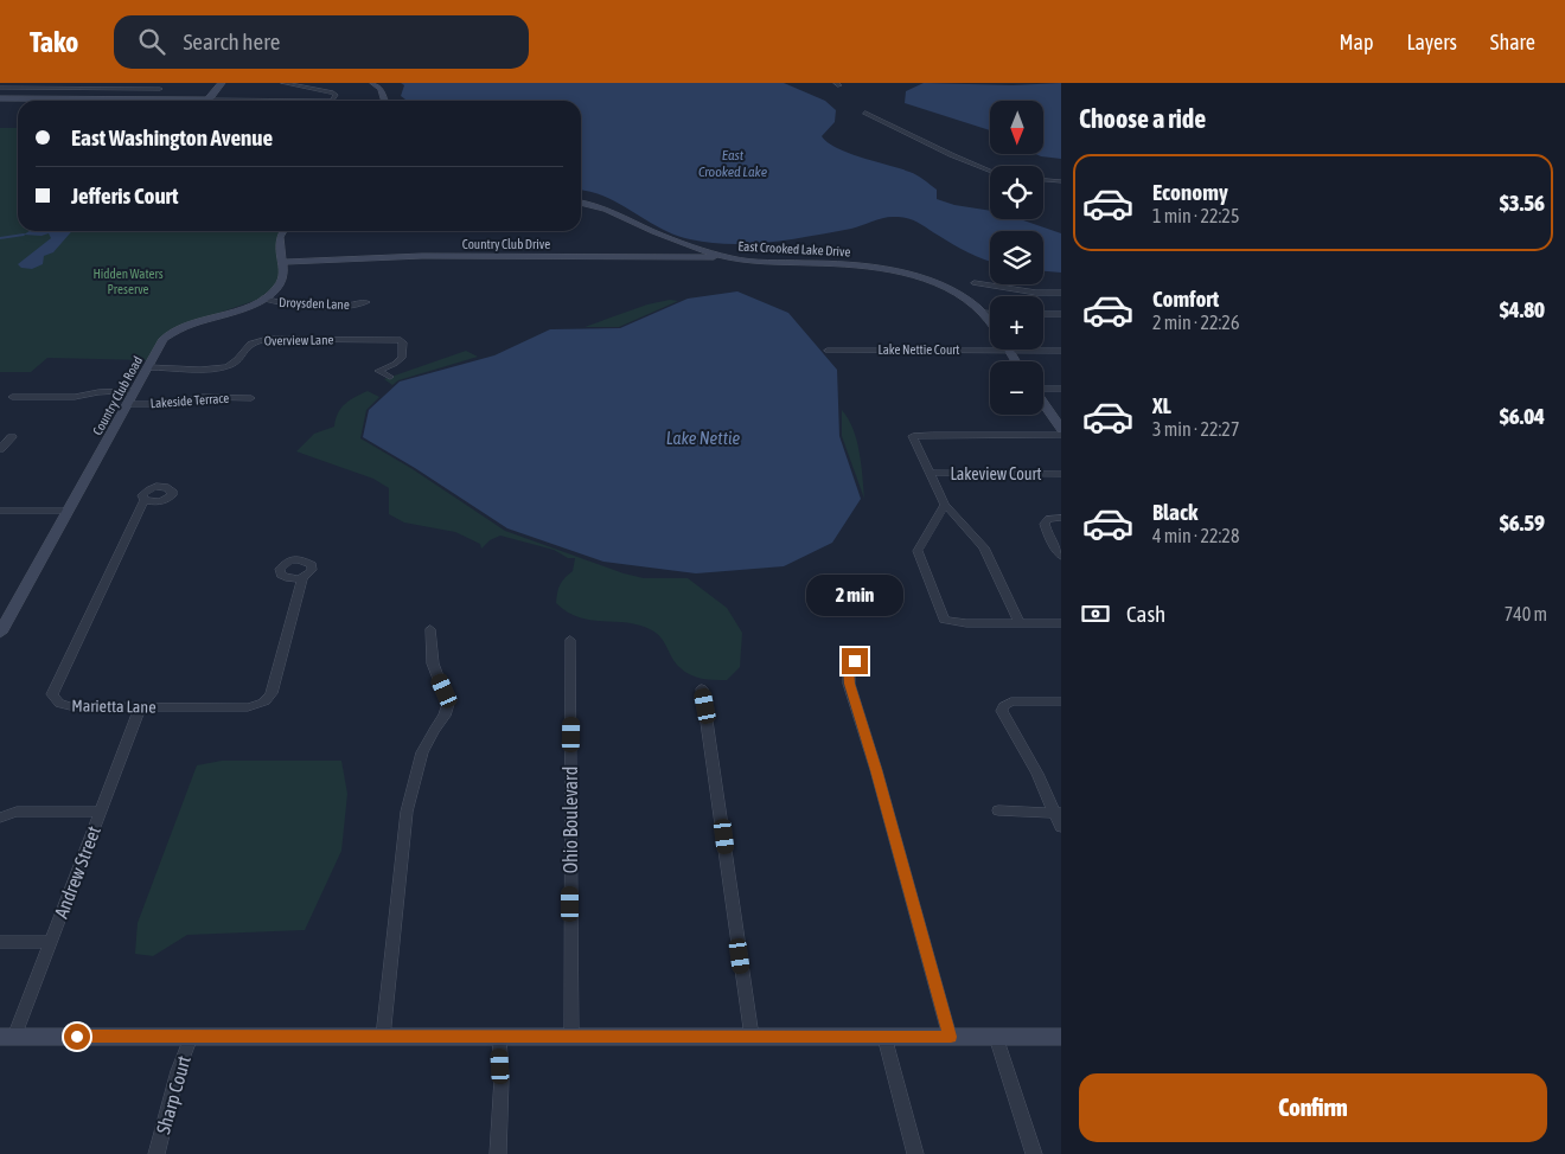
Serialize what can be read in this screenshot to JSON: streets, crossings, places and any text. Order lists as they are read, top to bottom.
{
  "streets": {
    "street": [
      "Country Club Drive",
      "East Crooked Lake Drive",
      "Droysden Lane",
      "Overview Lane",
      "Lake Nettie Court",
      "Country Club Road",
      "Lakeside Terrace",
      "Lakeview Court",
      "Marietta Lane",
      "Ohio Boulevard",
      "Andrew Street",
      "Sharp Court"
    ]
  },
  "crossings": [
    ["Country Club Drive", "East Crooked Lake Drive"],
    ["Country Club Drive", "Country Club Road"],
    ["East Crooked Lake Drive", "Lake Nettie Court"],
    ["Droysden Lane", "Country Club Road"],
    ["Overview Lane", "Country Club Road"],
    ["Country Club Road", "Lakeside Terrace"],
    ["Marietta Lane", "Andrew Street"]
  ],
  "water": ["East Crooked Lake", "Lake Nettie"],
  "parks": ["Hidden Waters Preserve"],
  "north": "bottom",
  "page": {
    "header": "Tako",
    "search": "Search here",
    "nav": ["Map", "Layers", "Share"],
    "heading": "Choose a ride",
    "map_buttons": ["+", "−"],
    "banner": ["East Washington Avenue", "Jefferis Court"],
    "list": [
      {
        "name": "Economy",
        "note": "1 min · 22:25",
        "value": "$3.56"
      },
      {
        "name": "Comfort",
        "note": "2 min · 22:26",
        "value": "$4.80"
      },
      {
        "name": "XL",
        "note": "3 min · 22:27",
        "value": "$6.04"
      },
      {
        "name": "Black",
        "note": "4 min · 22:28",
        "value": "$6.59"
      }
    ],
    "bubble": "2 min",
    "pay": ["Cash", "740 m"],
    "buttons": "Confirm"
  }
}
